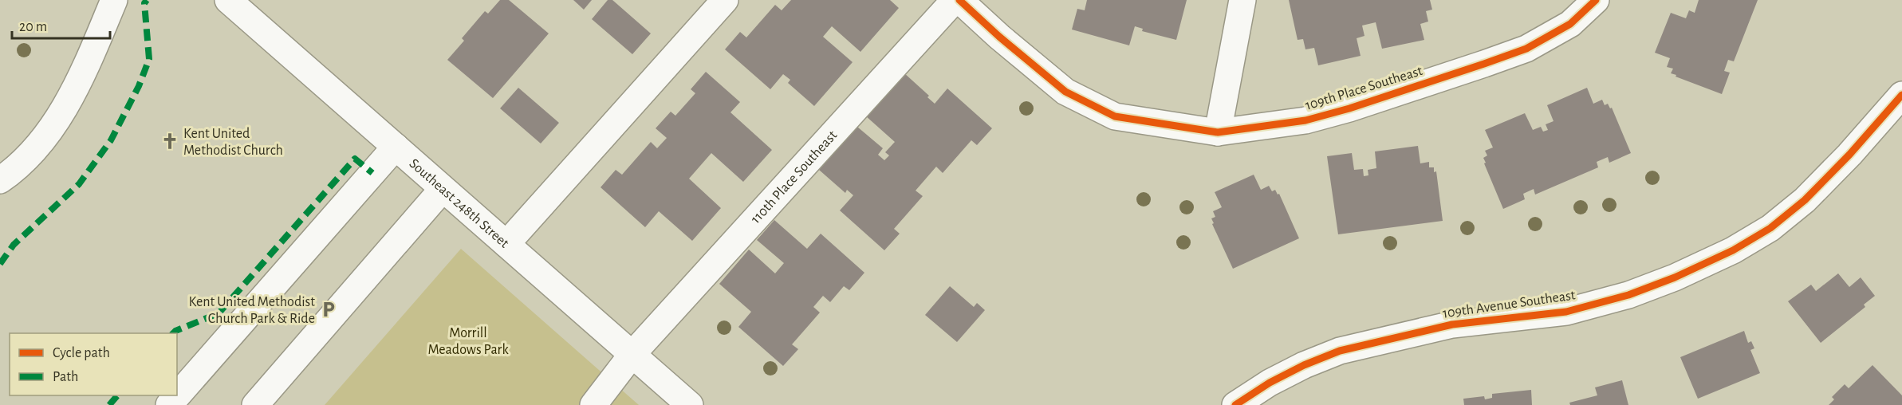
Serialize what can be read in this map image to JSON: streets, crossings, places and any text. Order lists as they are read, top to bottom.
{
  "streets": {
    "street": [
      "109th Place Southeast",
      "110th Place Southeast",
      "Southeast 248th Street",
      "109th Avenue Southeast"
    ]
  },
  "crossings": [
    ["110th Place Southeast", "Southeast 248th Street"]
  ],
  "parks": ["Morrill Meadows Park"],
  "places": {
    "church": ["Kent United Methodist Church"],
    "parking": ["Kent United Methodist Church Park & Ride"]
  },
  "legend": ["Cycle path", "Path"],
  "scale_bar": "20 m"
}
